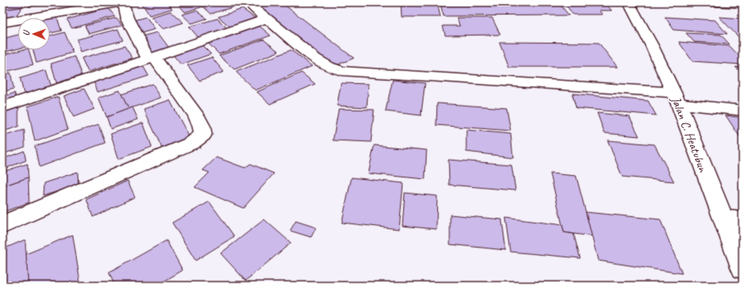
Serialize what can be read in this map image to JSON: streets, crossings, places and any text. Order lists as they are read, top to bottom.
{
  "streets": {
    "street": ["Jalan C. Heatubun"]
  },
  "north": "left"
}
